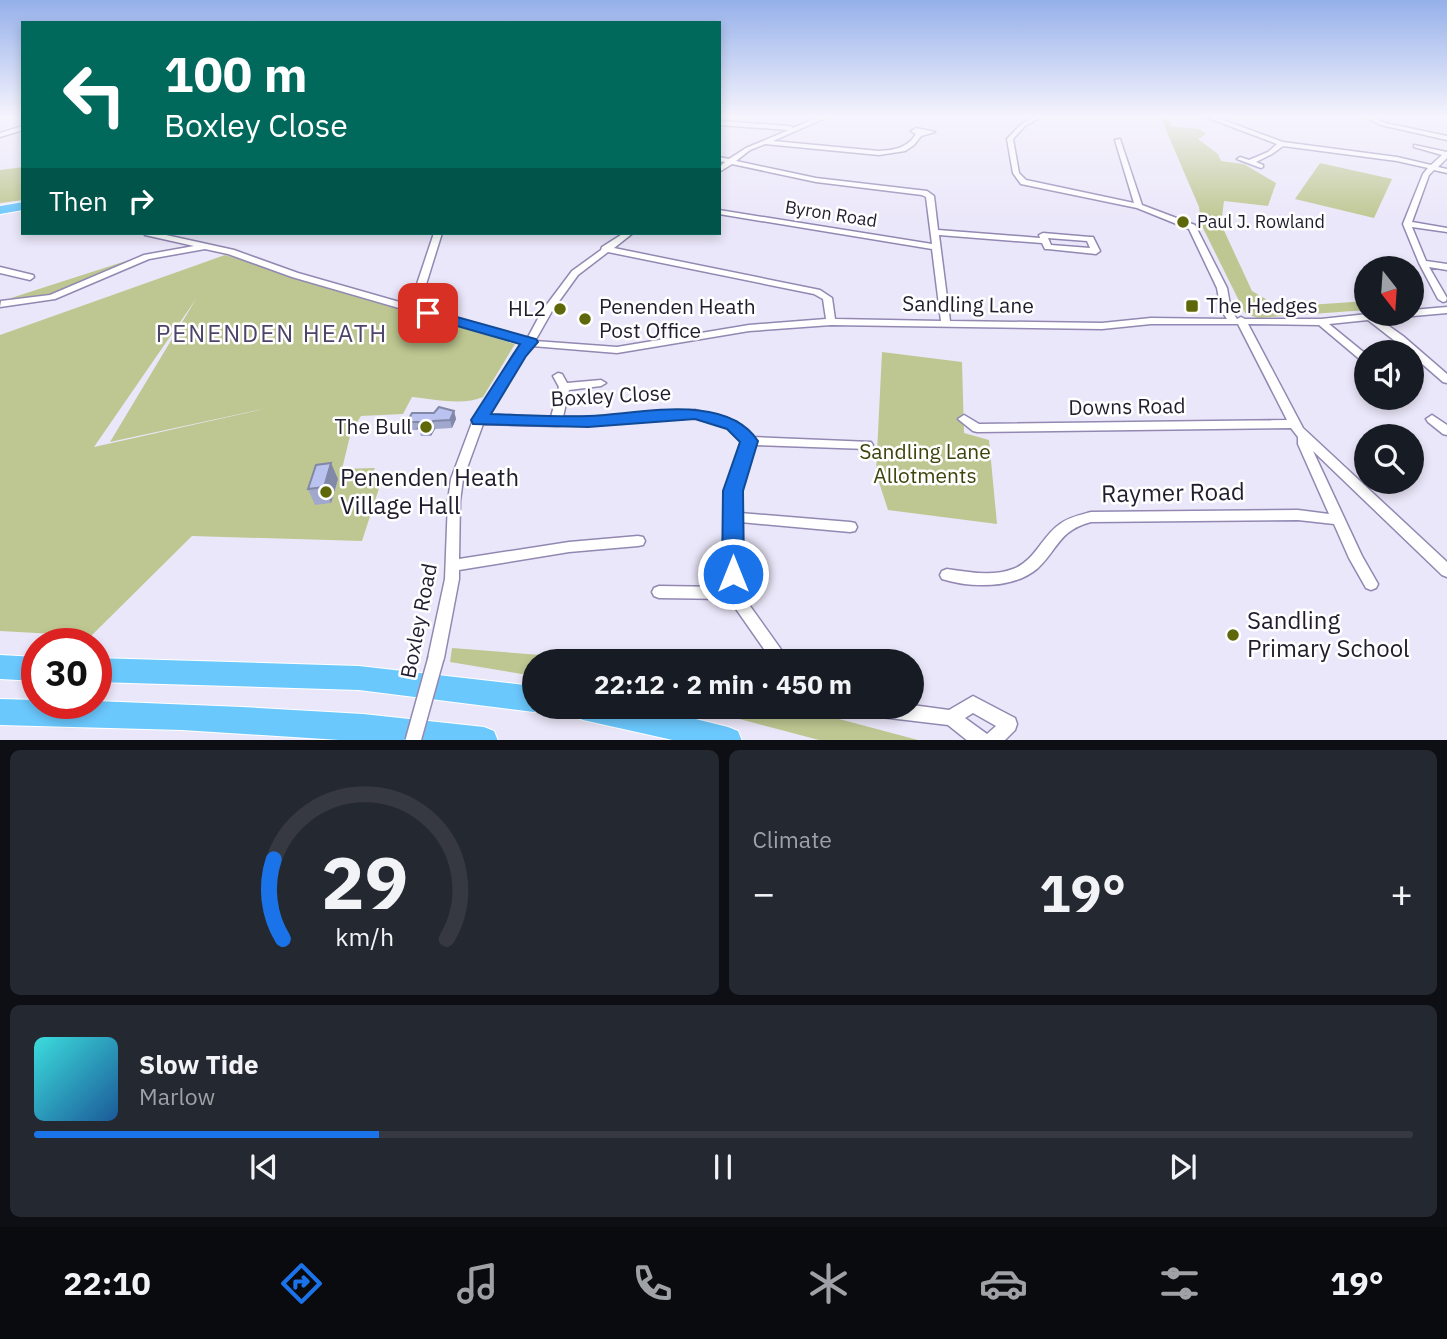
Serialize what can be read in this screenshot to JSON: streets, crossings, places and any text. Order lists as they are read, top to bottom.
{
  "streets": {
    "street": [
      "Byron Road",
      "Sandling Lane",
      "Boxley Close",
      "Downs Road",
      "Raymer Road",
      "Boxley Road"
    ]
  },
  "crossings": [
    ["Sandling Lane", "Boxley Road"],
    ["Boxley Close", "Boxley Road"]
  ],
  "districts": ["PENENDEN HEATH"],
  "parks": ["Sandling Lane Allotments"],
  "places": {
    "other": [
      "Paul J. Rowland",
      "HL2",
      "Penenden Heath Post Office",
      "The Bull",
      "Penenden Heath Village Hall",
      "Sandling Primary School"
    ],
    "transit": ["The Hedges"]
  },
  "north": "bottom",
  "page": {
    "turn": ["100 m", "Boxley Close"],
    "then": "Then",
    "limit": "30",
    "trip": "22:12 · 2 min · 450 m",
    "tile": "Climate",
    "heat": ["−", "19°", "+"],
    "song": ["Slow Tide", "Marlow"],
    "tabs": ["22:10", "19°"],
    "gauge": ["29", "km/h"]
  }
}
